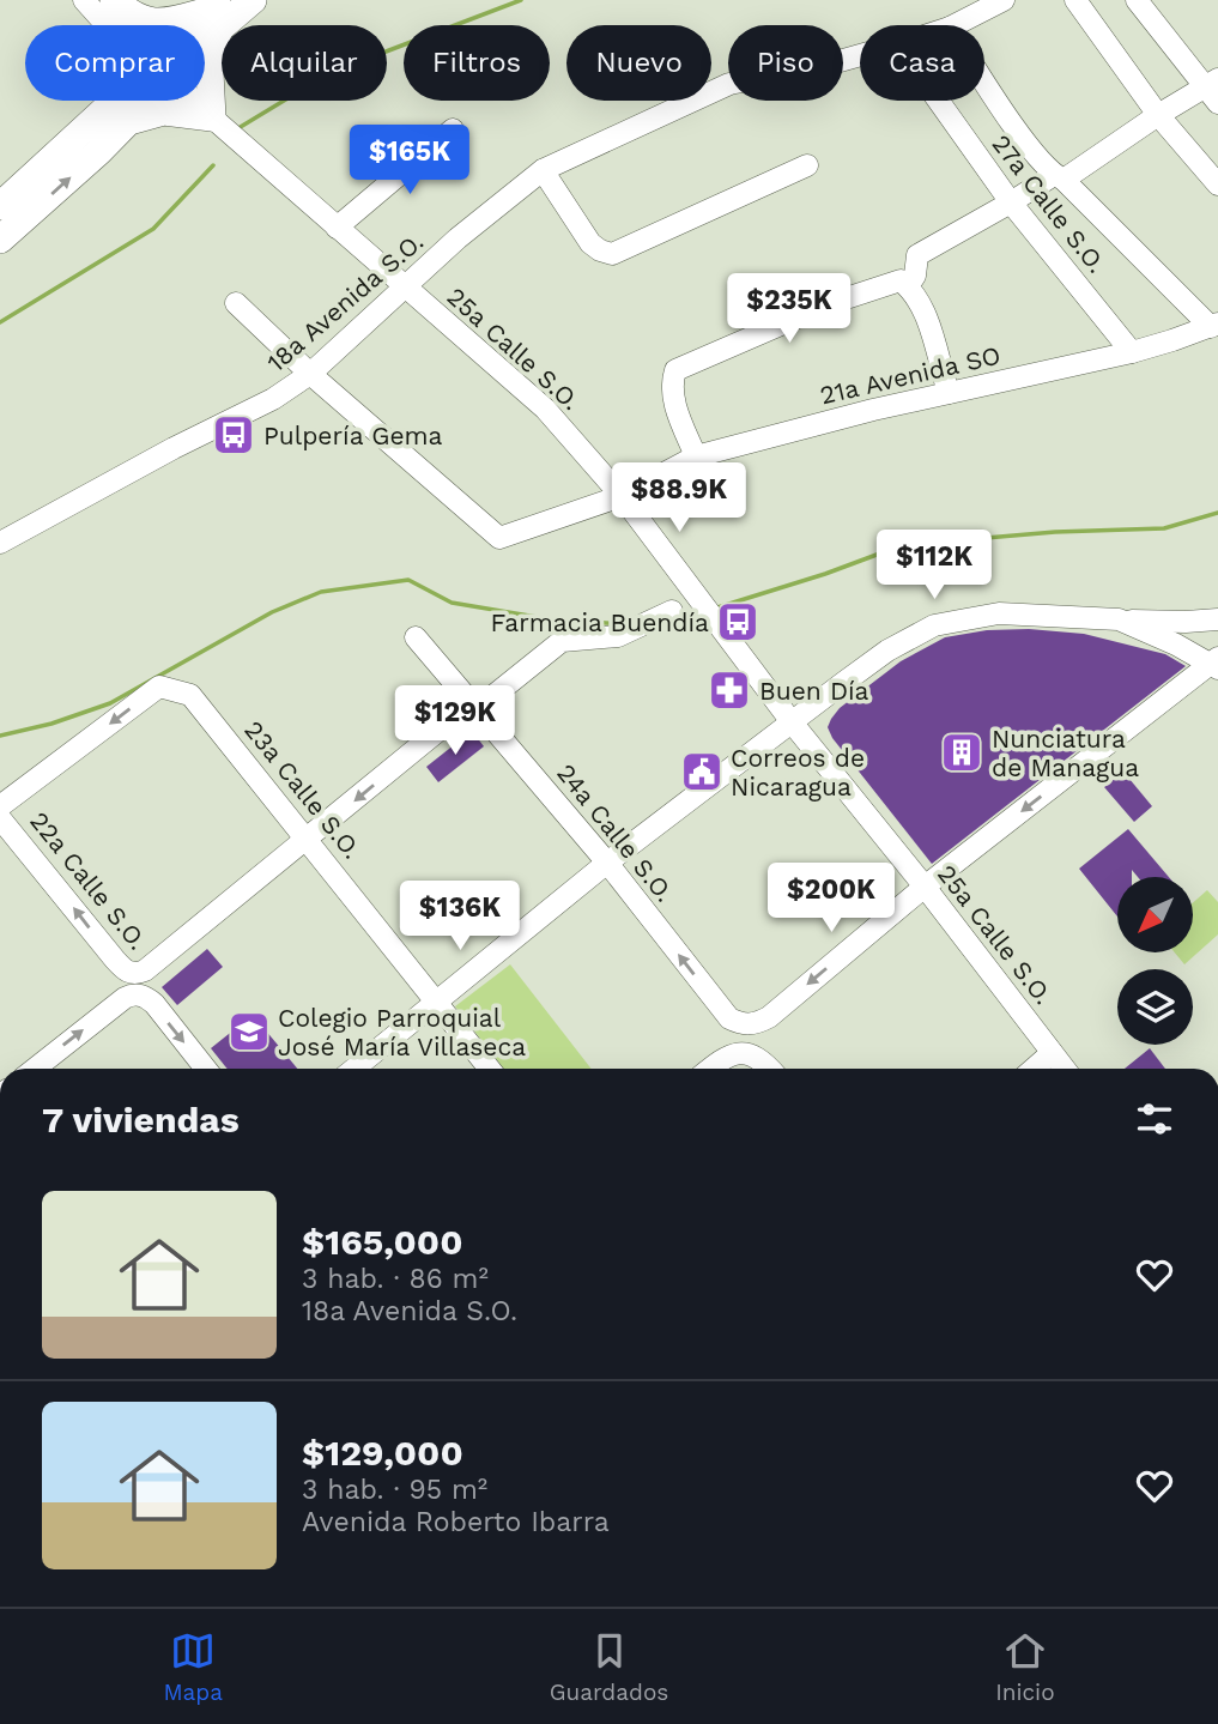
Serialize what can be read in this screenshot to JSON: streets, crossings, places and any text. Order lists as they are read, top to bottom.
{
  "streets": {
    "street": [
      "27a Calle S.O.",
      "18a Avenida S.O.",
      "25a Calle S.O.",
      "21a Avenida SO",
      "23a Calle S.O.",
      "24a Calle S.O.",
      "22a Calle S.O."
    ]
  },
  "crossings": [
    ["27a Calle S.O.", "21a Avenida SO"],
    ["18a Avenida S.O.", "25a Calle S.O."],
    ["18a Avenida S.O.", "21a Avenida SO"],
    ["25a Calle S.O.", "21a Avenida SO"],
    ["25a Calle S.O.", "24a Calle S.O."]
  ],
  "places": {
    "bus stop": ["Pulpería Gema", "Farmacia Buendía"],
    "pharmacy": ["Buen Día"],
    "building": ["Nunciatura de Managua"],
    "public building": ["Correos de Nicaragua"],
    "school or university": ["Colegio Parroquial José María Villaseca"]
  },
  "north": "bottom left",
  "page": {
    "chip": [
      "Comprar",
      "Alquilar",
      "Filtros",
      "Nuevo",
      "Piso",
      "Casa"
    ],
    "price": [
      "$165K",
      "$235K",
      "$88.9K",
      "$112K",
      "$129K",
      "$200K",
      "$136K"
    ],
    "heading": "7 viviendas",
    "list": [
      {
        "name": "$165,000",
        "note": "3 hab. · 86 m² · 18a Avenida S.O."
      },
      {
        "name": "$129,000",
        "note": "3 hab. · 95 m² · Avenida Roberto Ibarra"
      }
    ],
    "tabs": ["Mapa", "Guardados", "Inicio"]
  }
}
